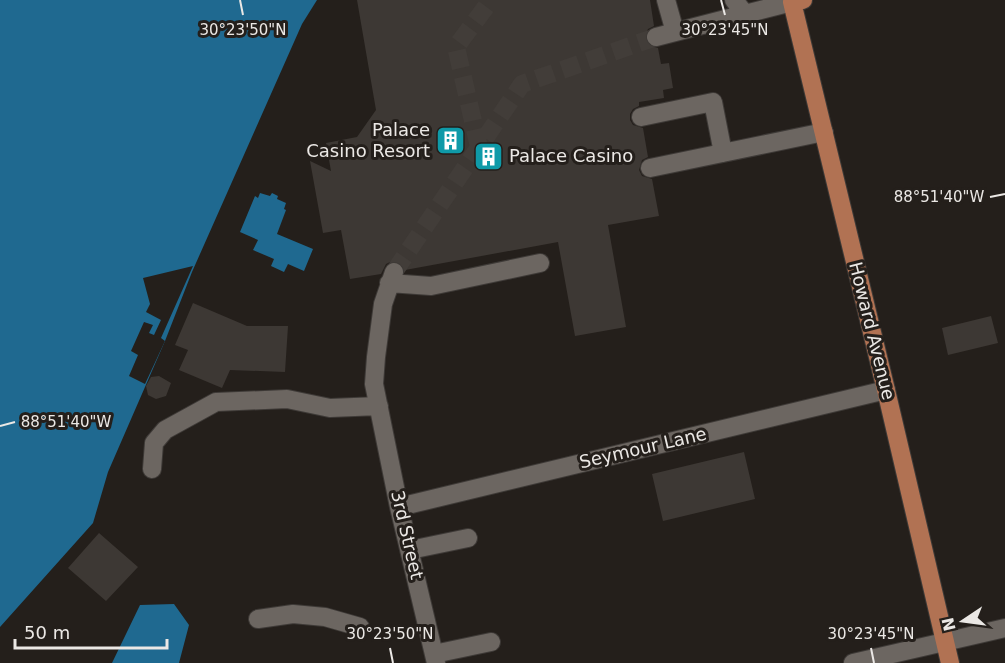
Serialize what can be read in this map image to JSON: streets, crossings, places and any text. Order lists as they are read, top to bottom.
{
  "streets": {
    "main road": ["Howard Avenue"],
    "street": ["Seymour Lane", "3rd Street"]
  },
  "crossings": [
    ["Howard Avenue", "Seymour Lane"],
    ["Seymour Lane", "3rd Street"]
  ],
  "places": {
    "building": ["Palace Casino Resort", "Palace Casino"]
  },
  "scale_bar": "50 m",
  "north": "left",
  "coordinates": ["30°23'50\"N", "30°23'45\"N", "88°51'40\"W"]
}
